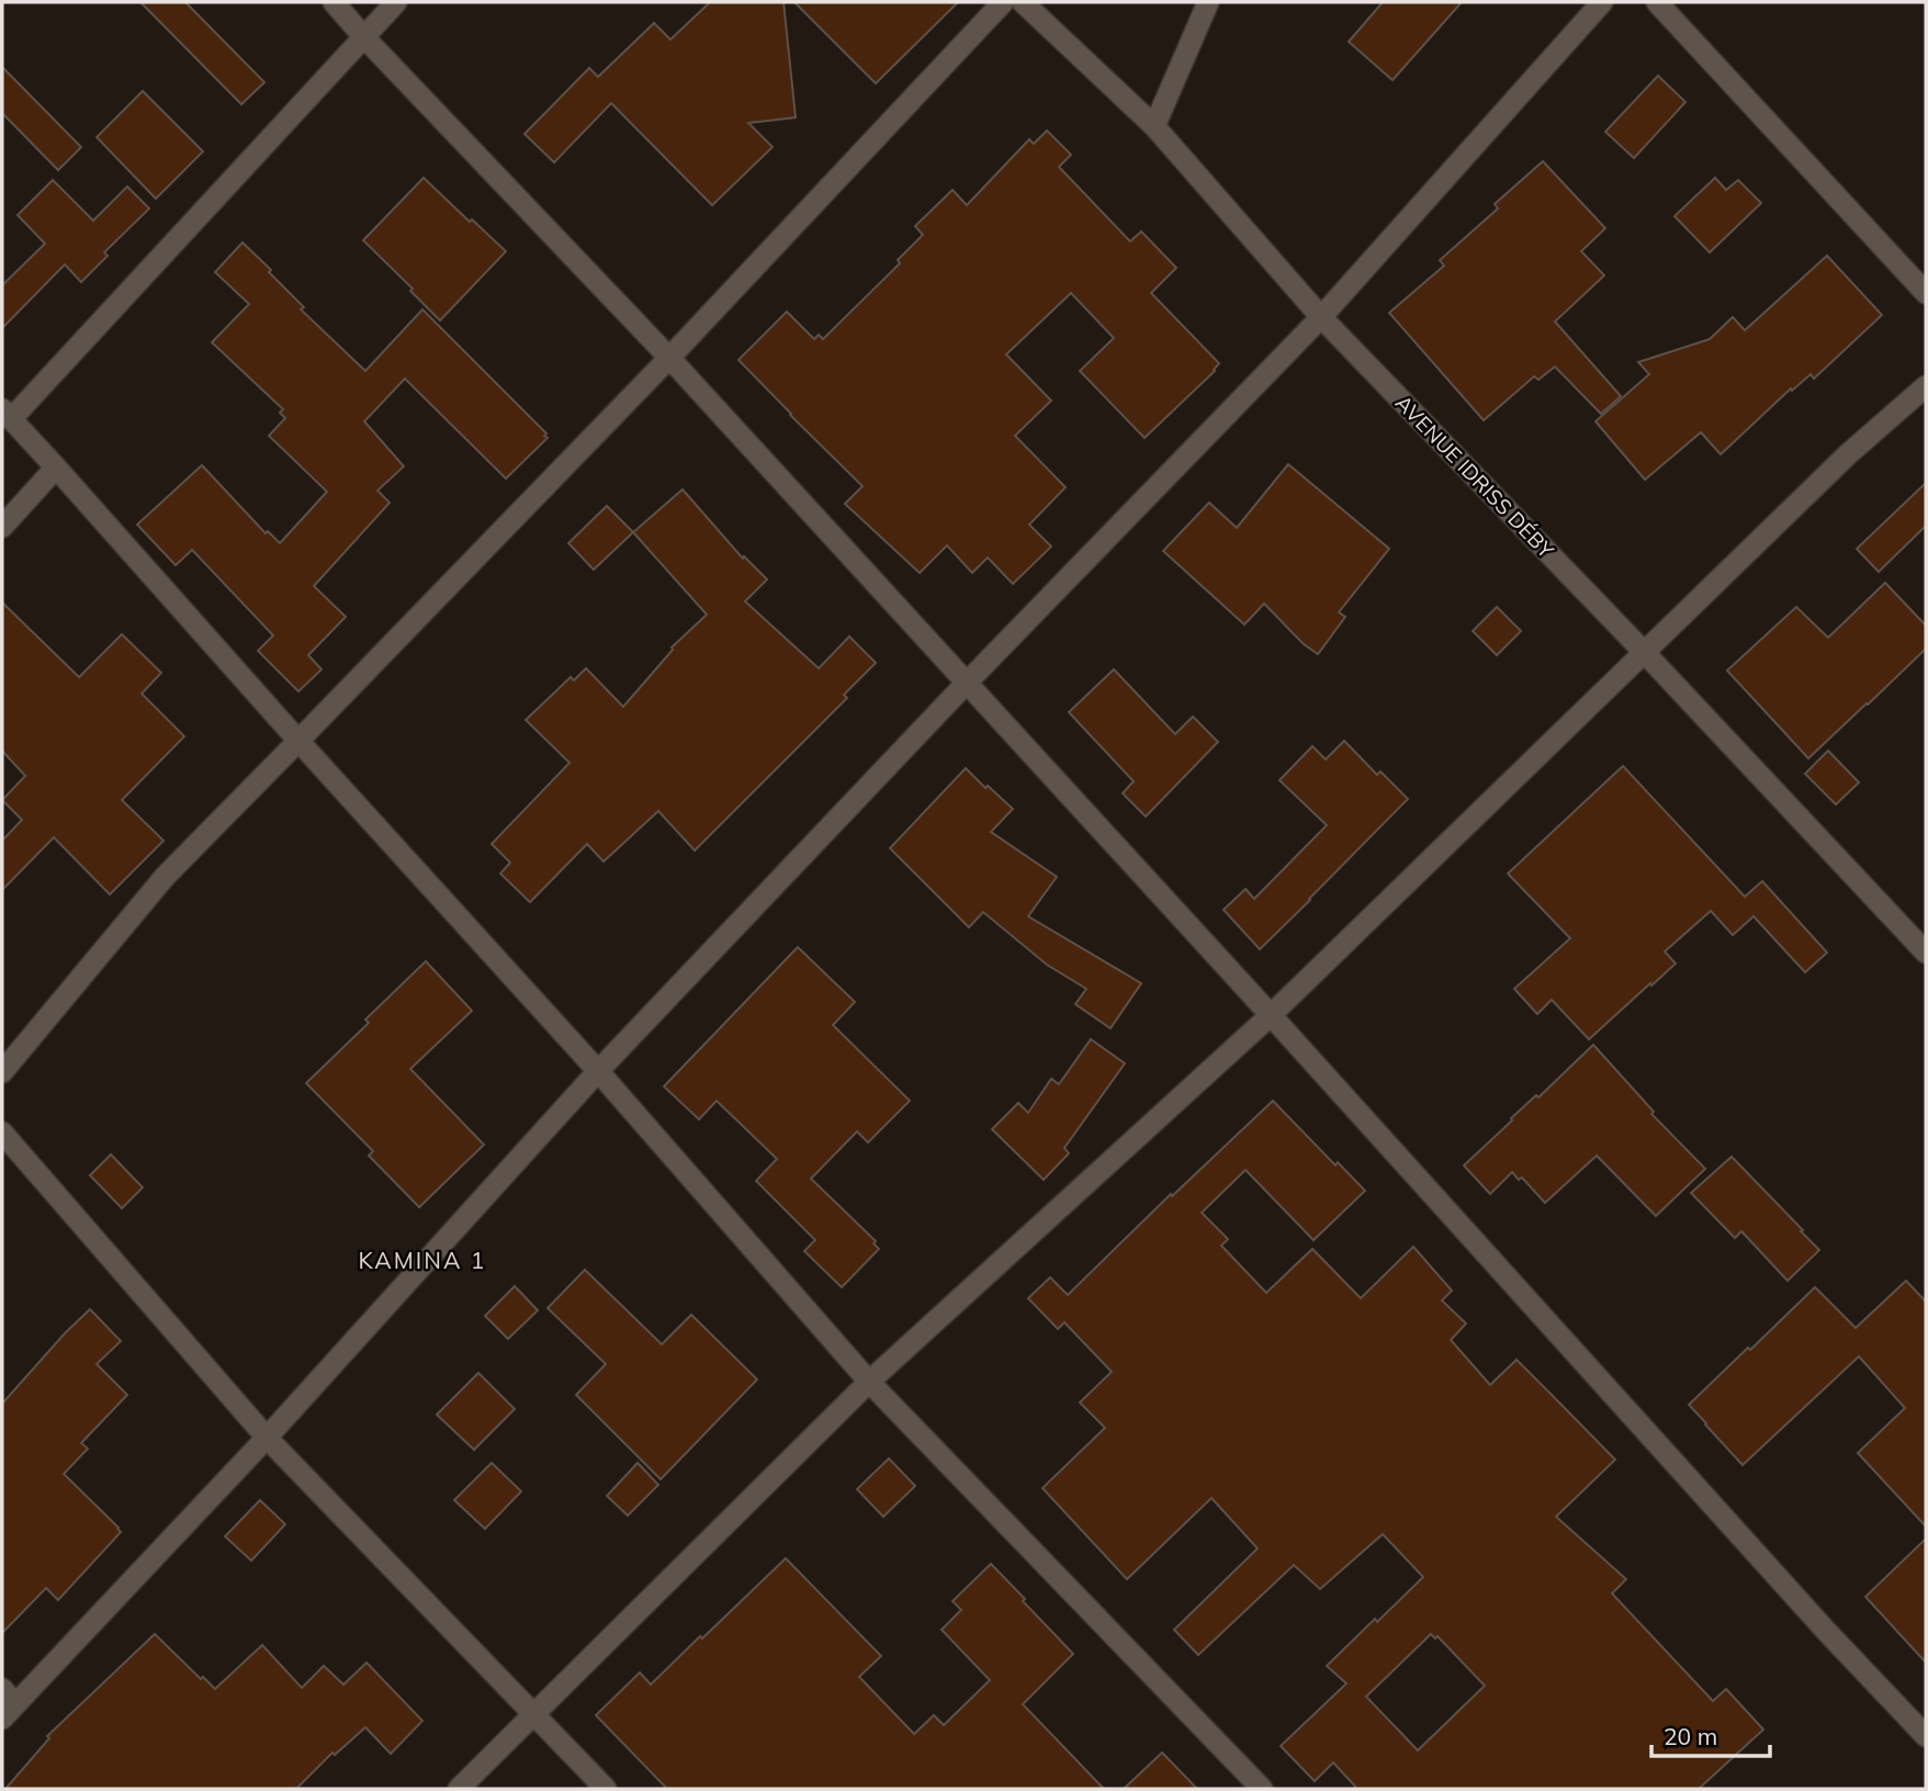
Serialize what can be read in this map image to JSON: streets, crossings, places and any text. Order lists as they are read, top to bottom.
{
  "streets": {
    "street": ["AVENUE IDRISS DÉBY"]
  },
  "districts": ["KAMINA 1"],
  "scale_bar": "20 m"
}
